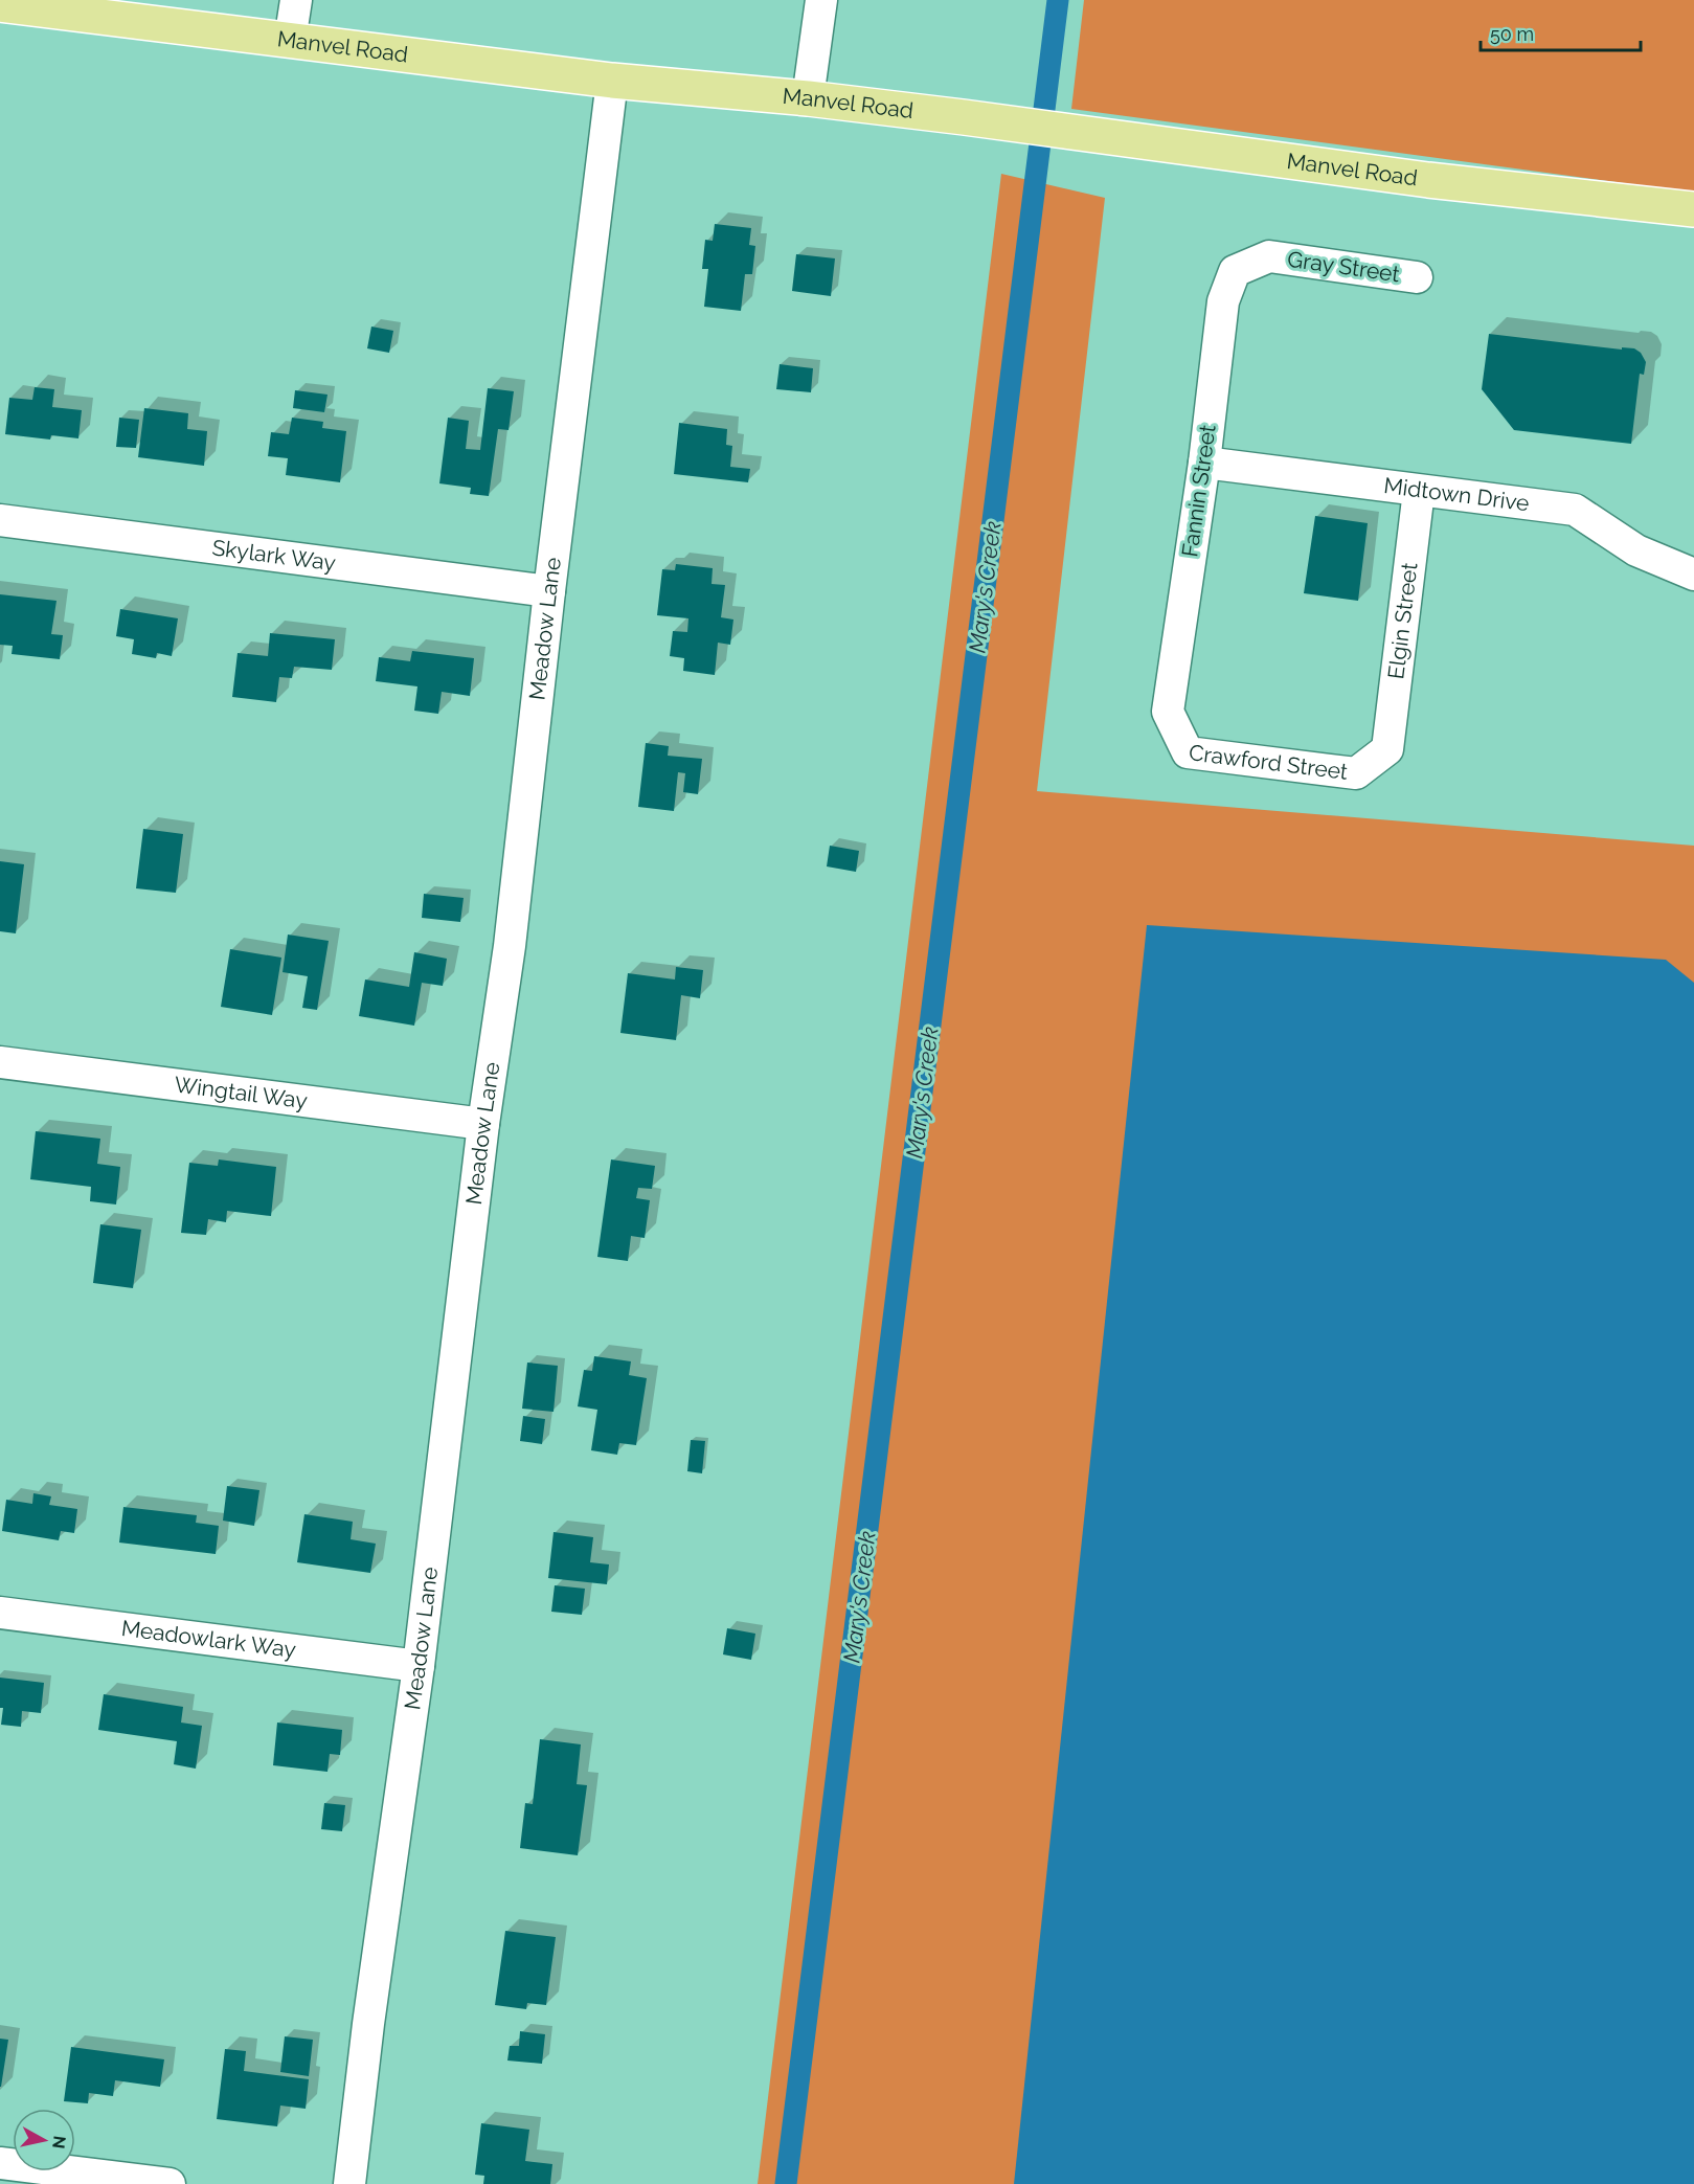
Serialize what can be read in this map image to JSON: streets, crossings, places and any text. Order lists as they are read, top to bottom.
{
  "streets": {
    "main road": ["Manvel Road"],
    "street": [
      "Gray Street",
      "Fannin Street",
      "Midtown Drive",
      "Skylark Way",
      "Elgin Street",
      "Meadow Lane",
      "Crawford Street",
      "Wingtail Way",
      "Meadowlark Way"
    ]
  },
  "crossings": [
    ["Manvel Road", "Meadow Lane"],
    ["Gray Street", "Fannin Street"],
    ["Fannin Street", "Midtown Drive"],
    ["Fannin Street", "Crawford Street"],
    ["Midtown Drive", "Elgin Street"],
    ["Skylark Way", "Meadow Lane"],
    ["Elgin Street", "Crawford Street"],
    ["Meadow Lane", "Wingtail Way"],
    ["Meadow Lane", "Meadowlark Way"]
  ],
  "water": ["Mary's Creek"],
  "scale_bar": "50 m",
  "north": "right"
}
